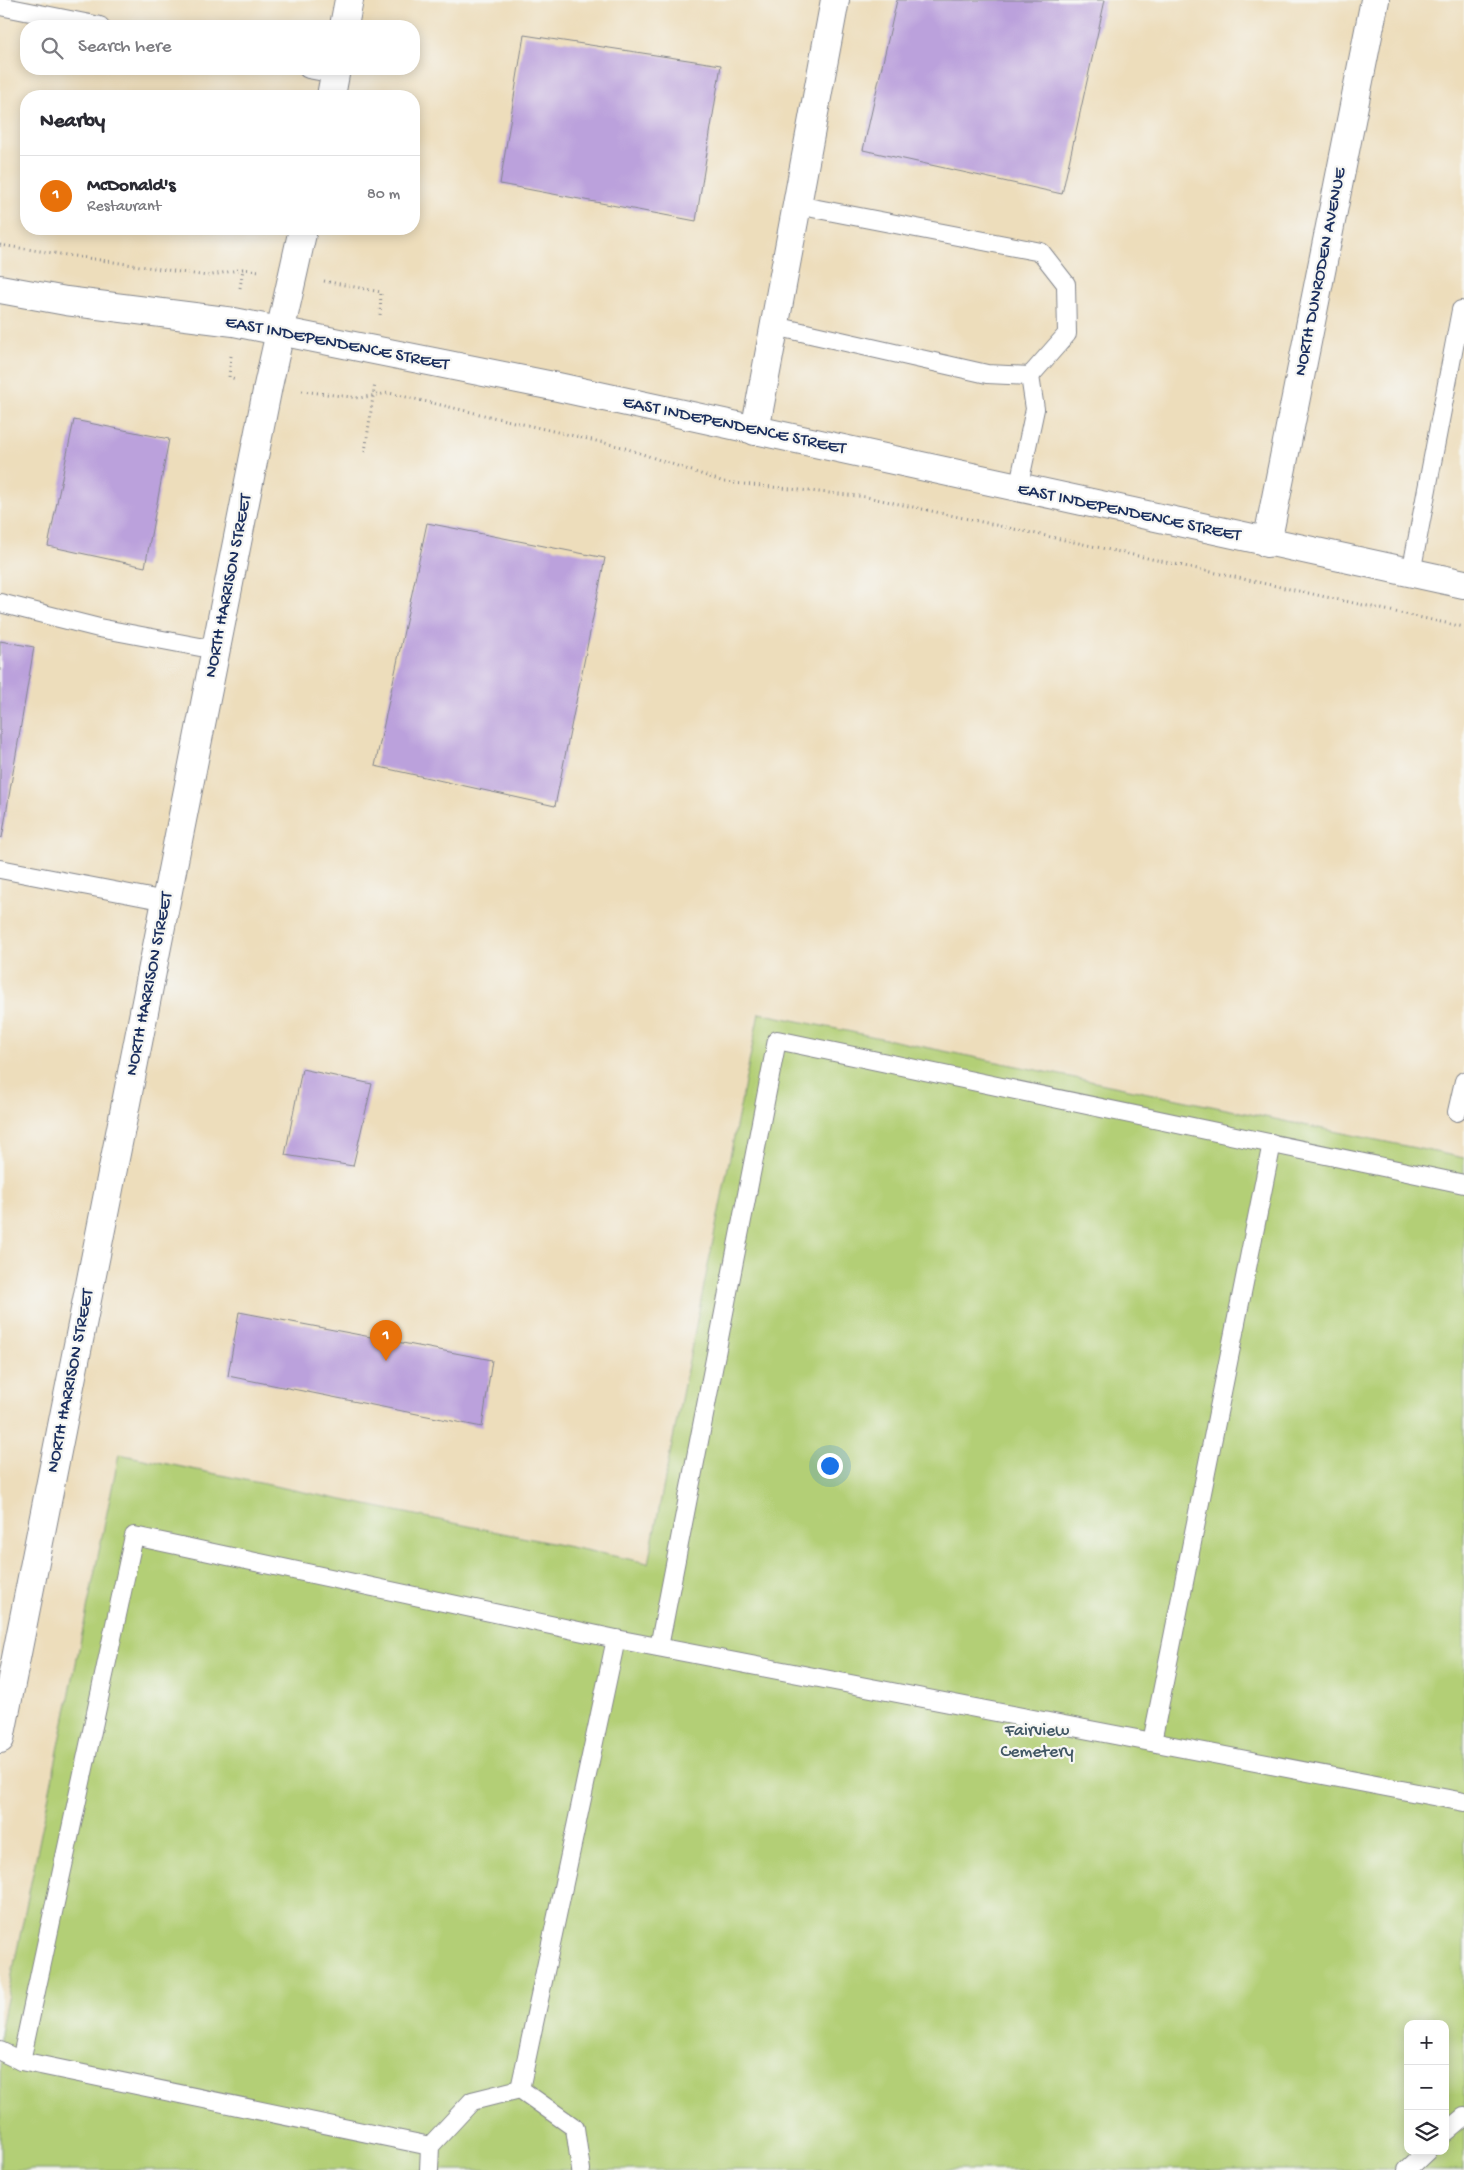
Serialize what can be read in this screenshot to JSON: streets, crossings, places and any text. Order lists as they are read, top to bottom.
{
  "streets": {
    "street": ["NORTH DUNRODEN AVENUE", "EAST INDEPENDENCE STREET", "NORTH HARRISON STREET"]
  },
  "crossings": [
    ["NORTH DUNRODEN AVENUE", "EAST INDEPENDENCE STREET"],
    ["EAST INDEPENDENCE STREET", "NORTH HARRISON STREET"]
  ],
  "parks": ["Fairview Cemetery"],
  "page": {
    "search": "Search here",
    "heading": "Nearby",
    "list": [
      {
        "mark": "1",
        "name": "McDonald's",
        "note": "Restaurant",
        "value": "80 m"
      }
    ],
    "pins": "1",
    "map_buttons": ["+", "−"]
  }
}
